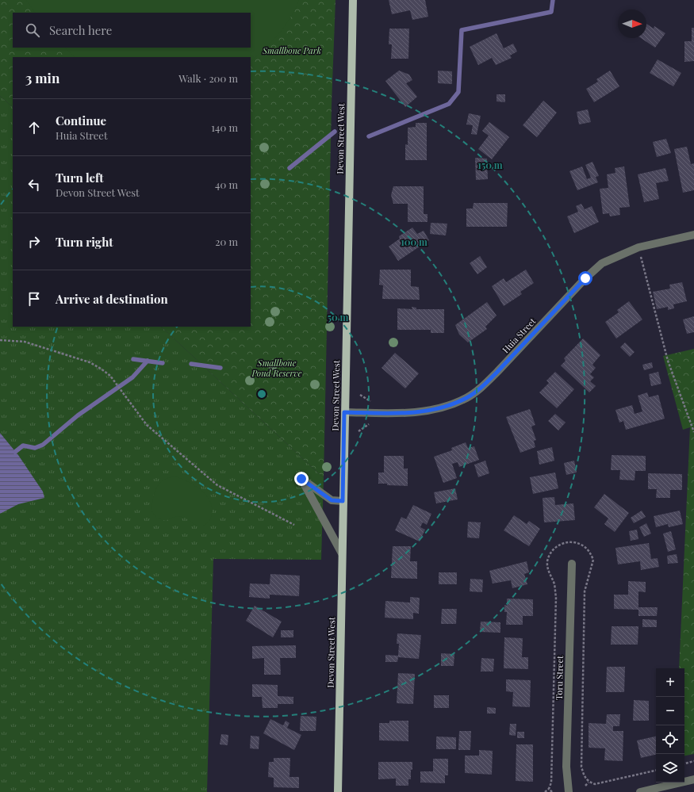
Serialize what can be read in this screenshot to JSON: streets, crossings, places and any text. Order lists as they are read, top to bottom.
{
  "streets": {
    "main road": ["Devon Street West"],
    "street": ["Huia Street", "Toru Street"]
  },
  "crossings": [
    ["Devon Street West", "Huia Street"]
  ],
  "parks": ["Smallbone Park", "Smallbone Pond Reserve"],
  "north": "right",
  "page": {
    "search": "Search here",
    "heading": ["3 min", "Walk · 200 m"],
    "list": [
      ["Continue", "Huia Street", "140 m"],
      ["Turn left", "Devon Street West", "40 m"],
      ["Turn right", "20 m"],
      "Arrive at destination"
    ],
    "map_buttons": ["+", "−"]
  },
  "rings": ["150 m", "100 m", "50 m"]
}
